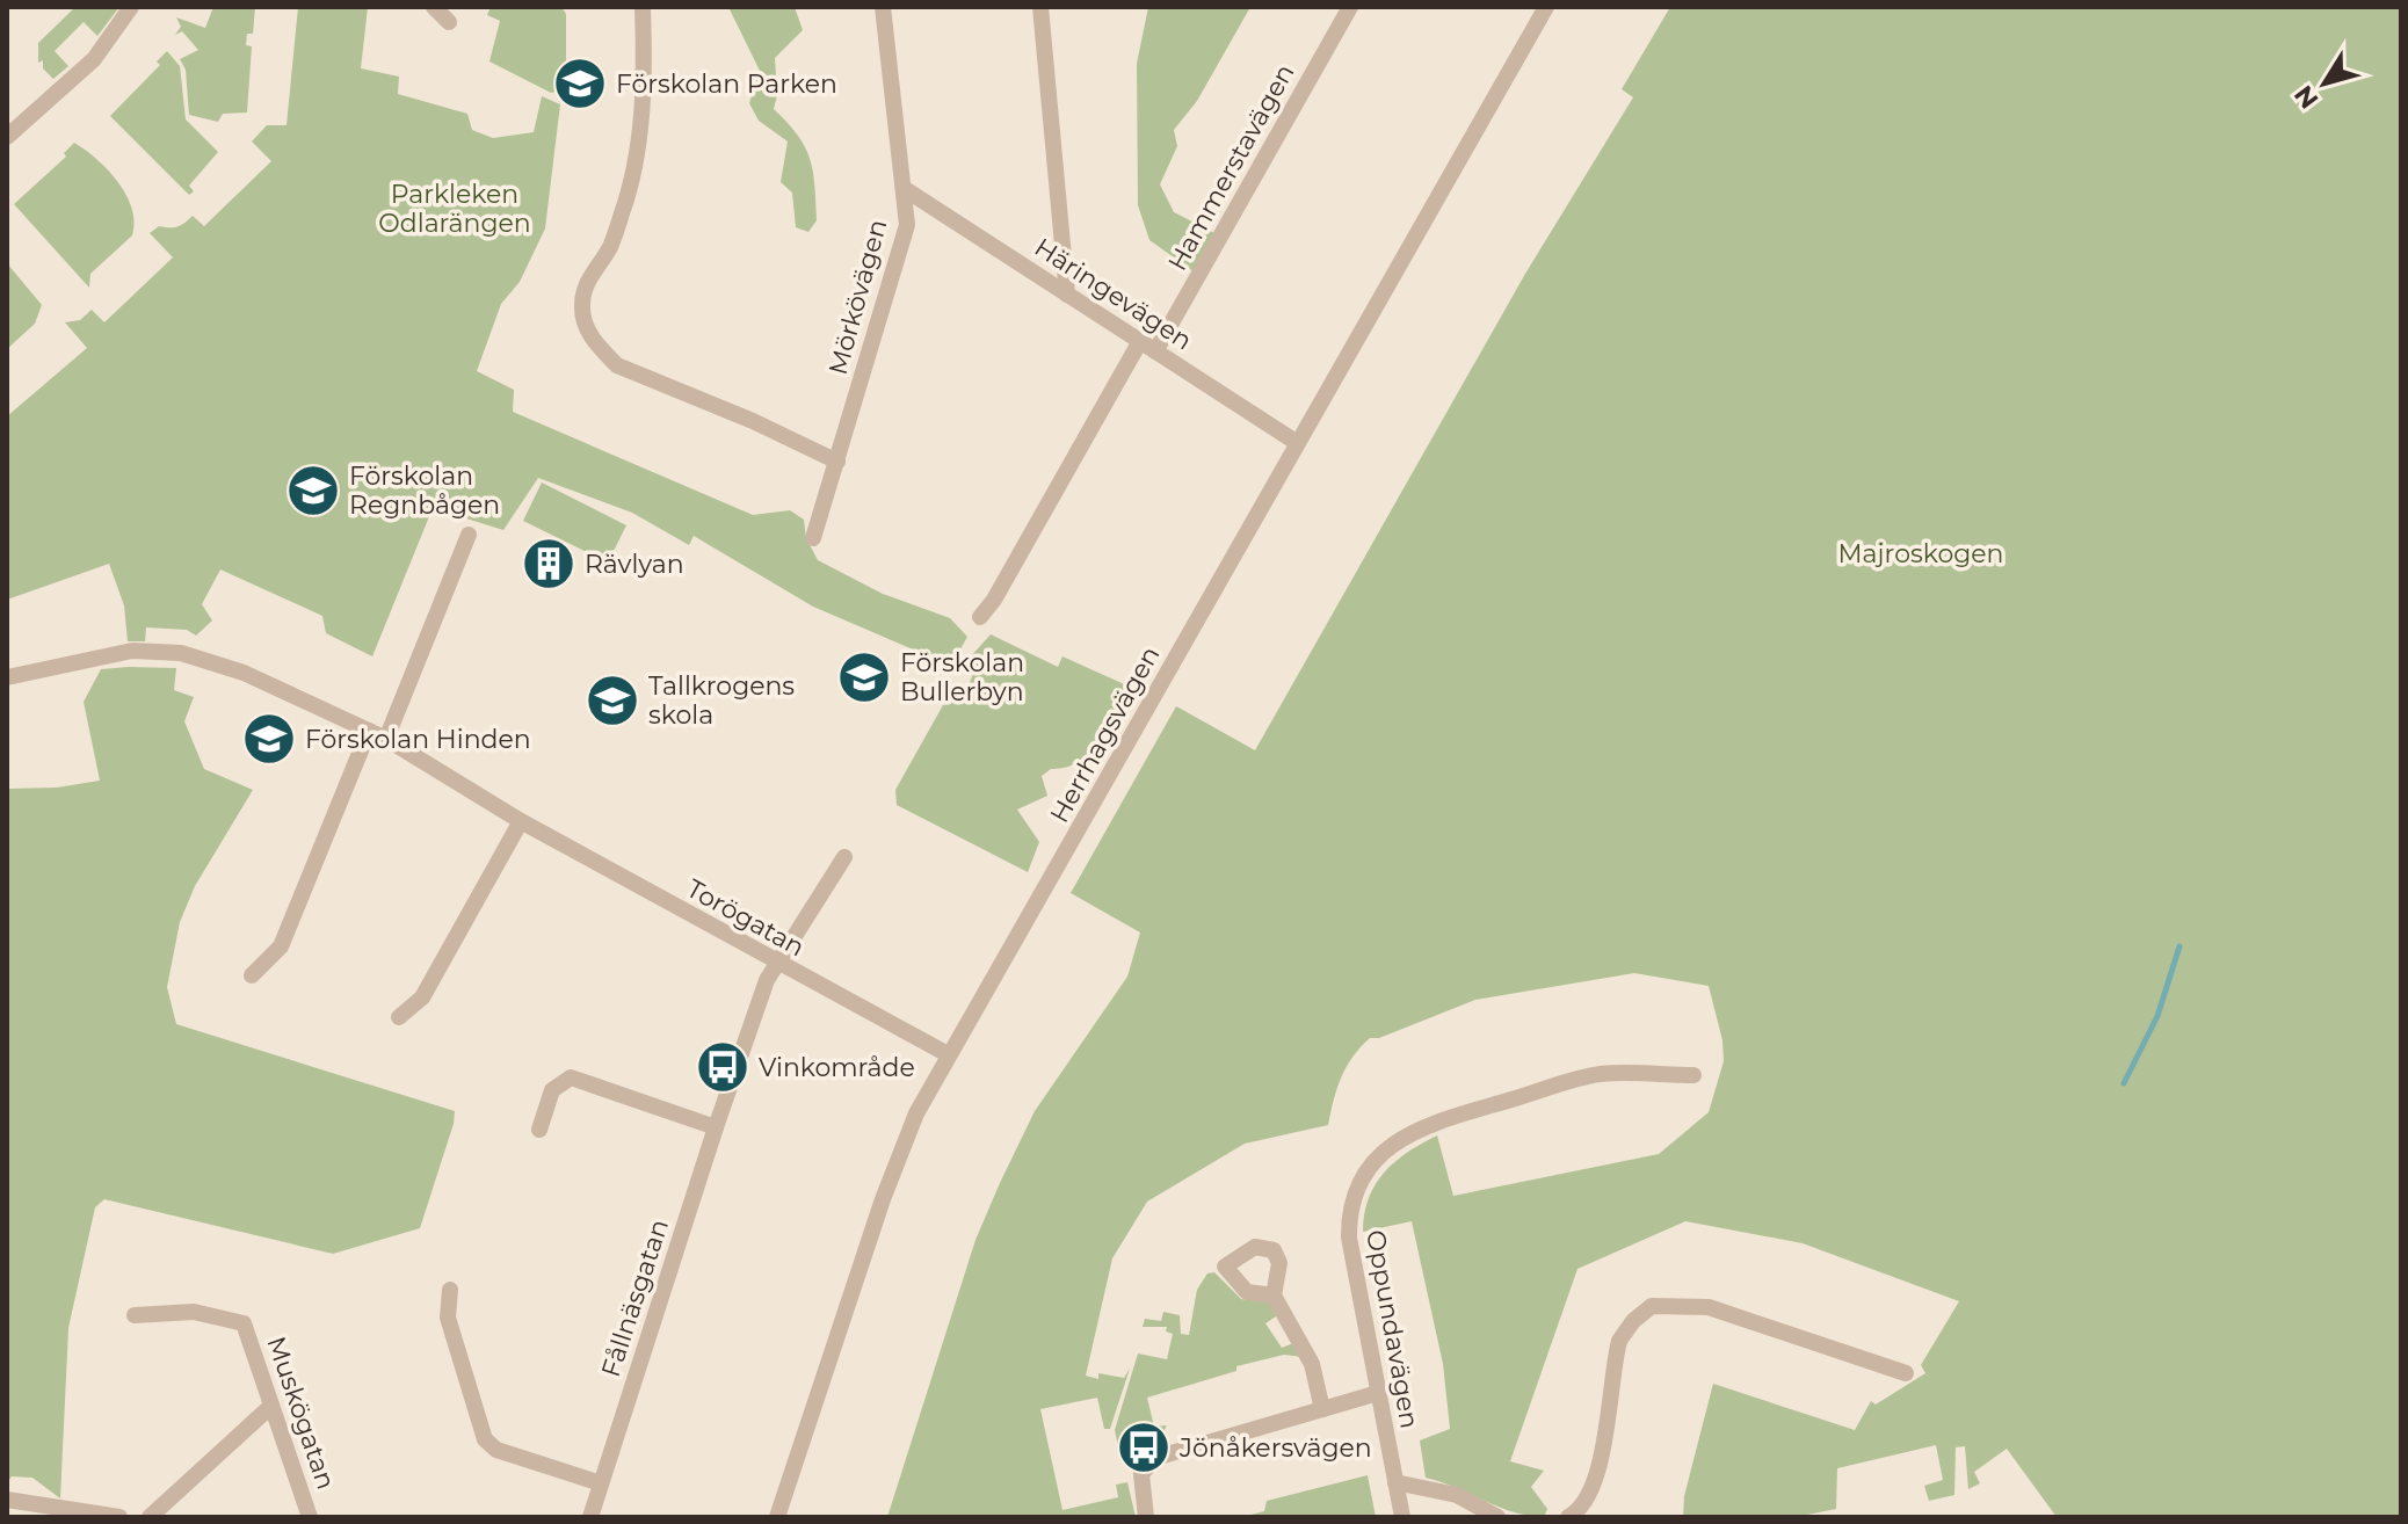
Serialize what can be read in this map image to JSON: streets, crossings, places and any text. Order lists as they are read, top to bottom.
{
  "streets": {
    "street": [
      "Hammerstavägen",
      "Häringevägen",
      "Mörkövägen",
      "Herrhagsvägen",
      "Torögatan",
      "Fållnäsgatan",
      "Oppundavägen",
      "Muskögatan"
    ]
  },
  "crossings": [
    ["Hammerstavägen", "Häringevägen"],
    ["Häringevägen", "Mörkövägen"],
    ["Häringevägen", "Herrhagsvägen"],
    ["Herrhagsvägen", "Torögatan"],
    ["Torögatan", "Fållnäsgatan"]
  ],
  "parks": ["Parkleken Odlarängen", "Majroskogen"],
  "places": {
    "school or university": [
      "Förskolan Parken",
      "Förskolan Regnbågen",
      "Förskolan Bullerbyn",
      "Tallkrogens skola",
      "Förskolan Hinden"
    ],
    "building": ["Rävlyan"],
    "bus stop": ["Vinkområde", "Jönåkersvägen"]
  },
  "north": "bottom left"
}
